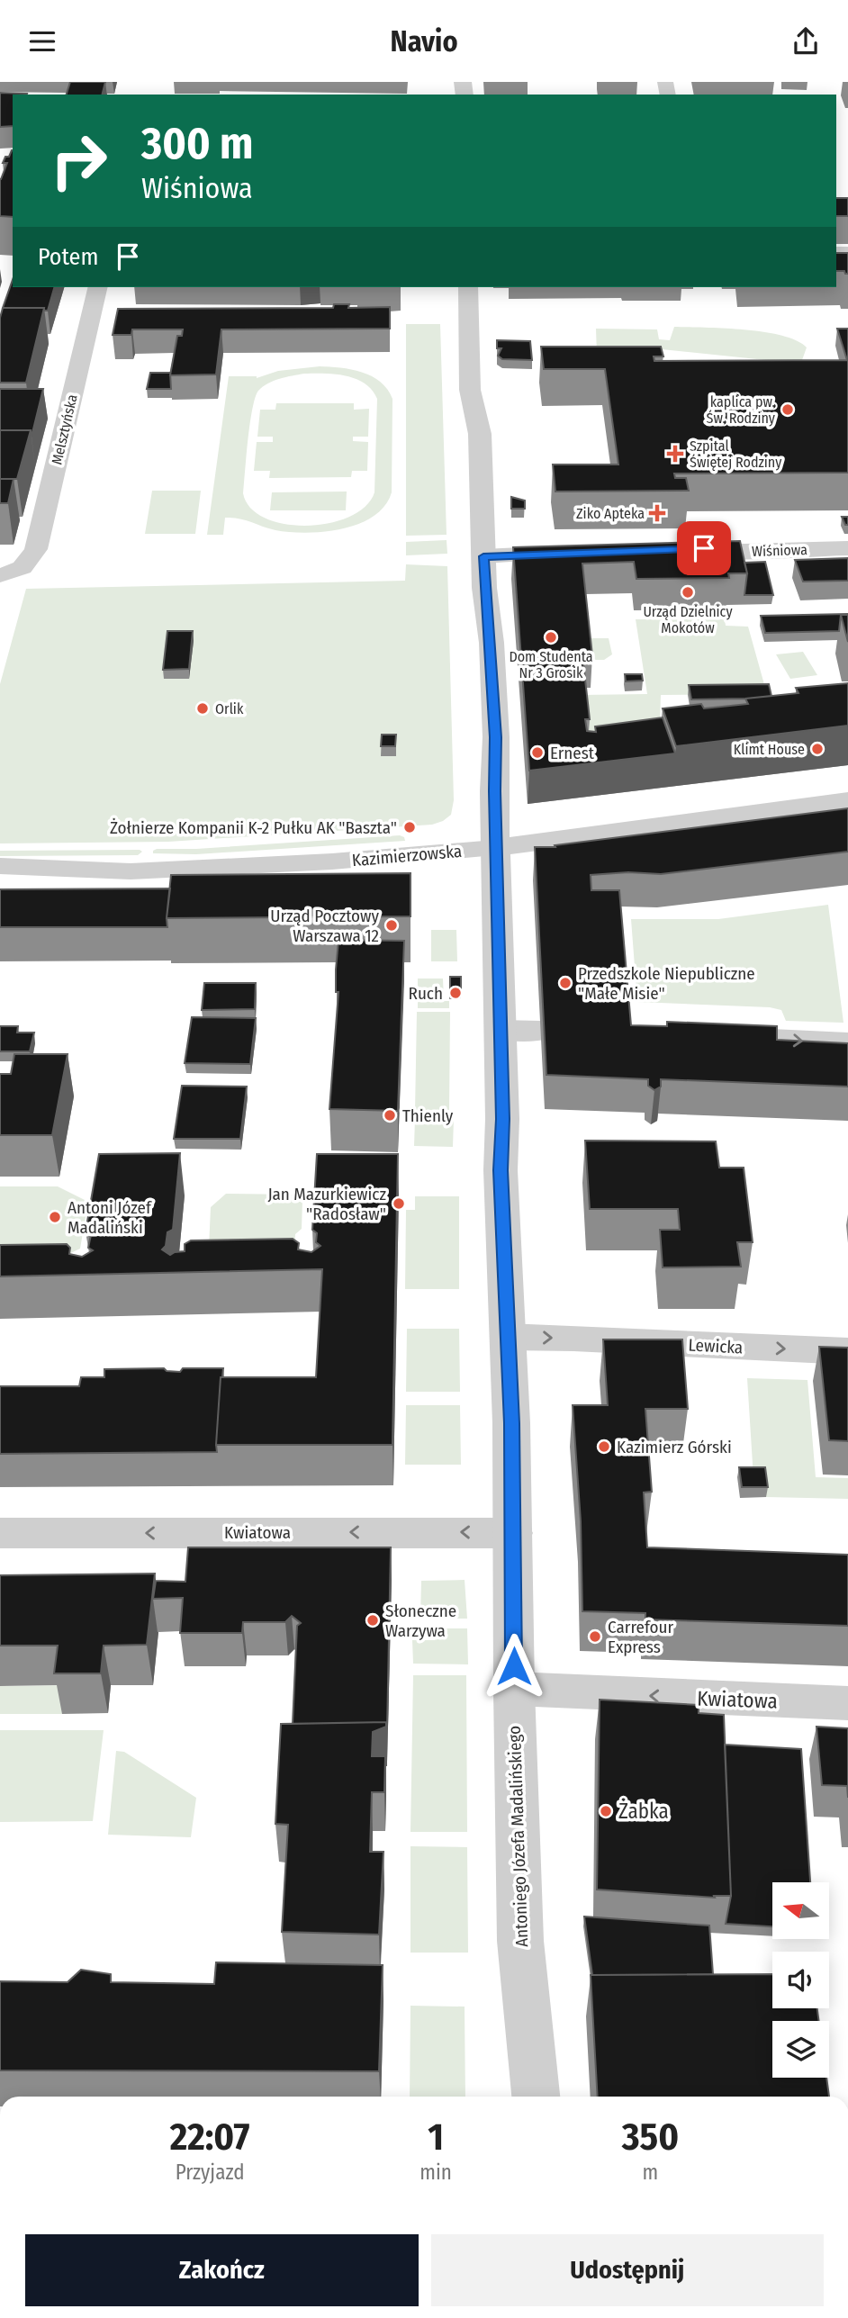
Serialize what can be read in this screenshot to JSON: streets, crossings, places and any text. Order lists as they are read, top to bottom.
{
  "streets": {
    "street": [
      "Melsztyńska",
      "Wiśniowa",
      "Kazimierzowska",
      "Lewicka",
      "Kwiatowa",
      "Antoniego Józefa Madalińskiego"
    ]
  },
  "crossings": [
    ["Kazimierzowska", "Antoniego Józefa Madalińskiego"],
    ["Lewicka", "Antoniego Józefa Madalińskiego"],
    ["Kwiatowa", "Antoniego Józefa Madalińskiego"]
  ],
  "one_way": ["Lewicka", "Kwiatowa"],
  "places": {
    "other": [
      "kaplica pw. Św. Rodziny",
      "Urząd Dzielnicy Mokotów",
      "Dom Studenta Nr 3 Grosik",
      "Orlik",
      "Klimt House",
      "Ernest",
      "Żołnierze Kompanii K-2 Pułku AK \"Baszta\"",
      "Urząd Pocztowy Warszawa 12",
      "Przedszkole Niepubliczne \"Małe Misie\"",
      "Ruch",
      "Thienly",
      "Jan Mazurkiewicz \"Radosław\"",
      "Antoni Józef Madaliński",
      "Kazimierz Górski",
      "Słoneczne Warzywa",
      "Carrefour Express",
      "Żabka"
    ],
    "health": ["Szpital Świętej Rodziny", "Ziko Apteka"]
  },
  "north": "left",
  "page": {
    "header": "Navio",
    "turn": ["300 m", "Wiśniowa"],
    "then": "Potem",
    "eta": [
      "22:07",
      "Przyjazd",
      "1",
      "min",
      "350",
      "m"
    ],
    "buttons": ["Zakończ", "Udostępnij"]
  }
}
